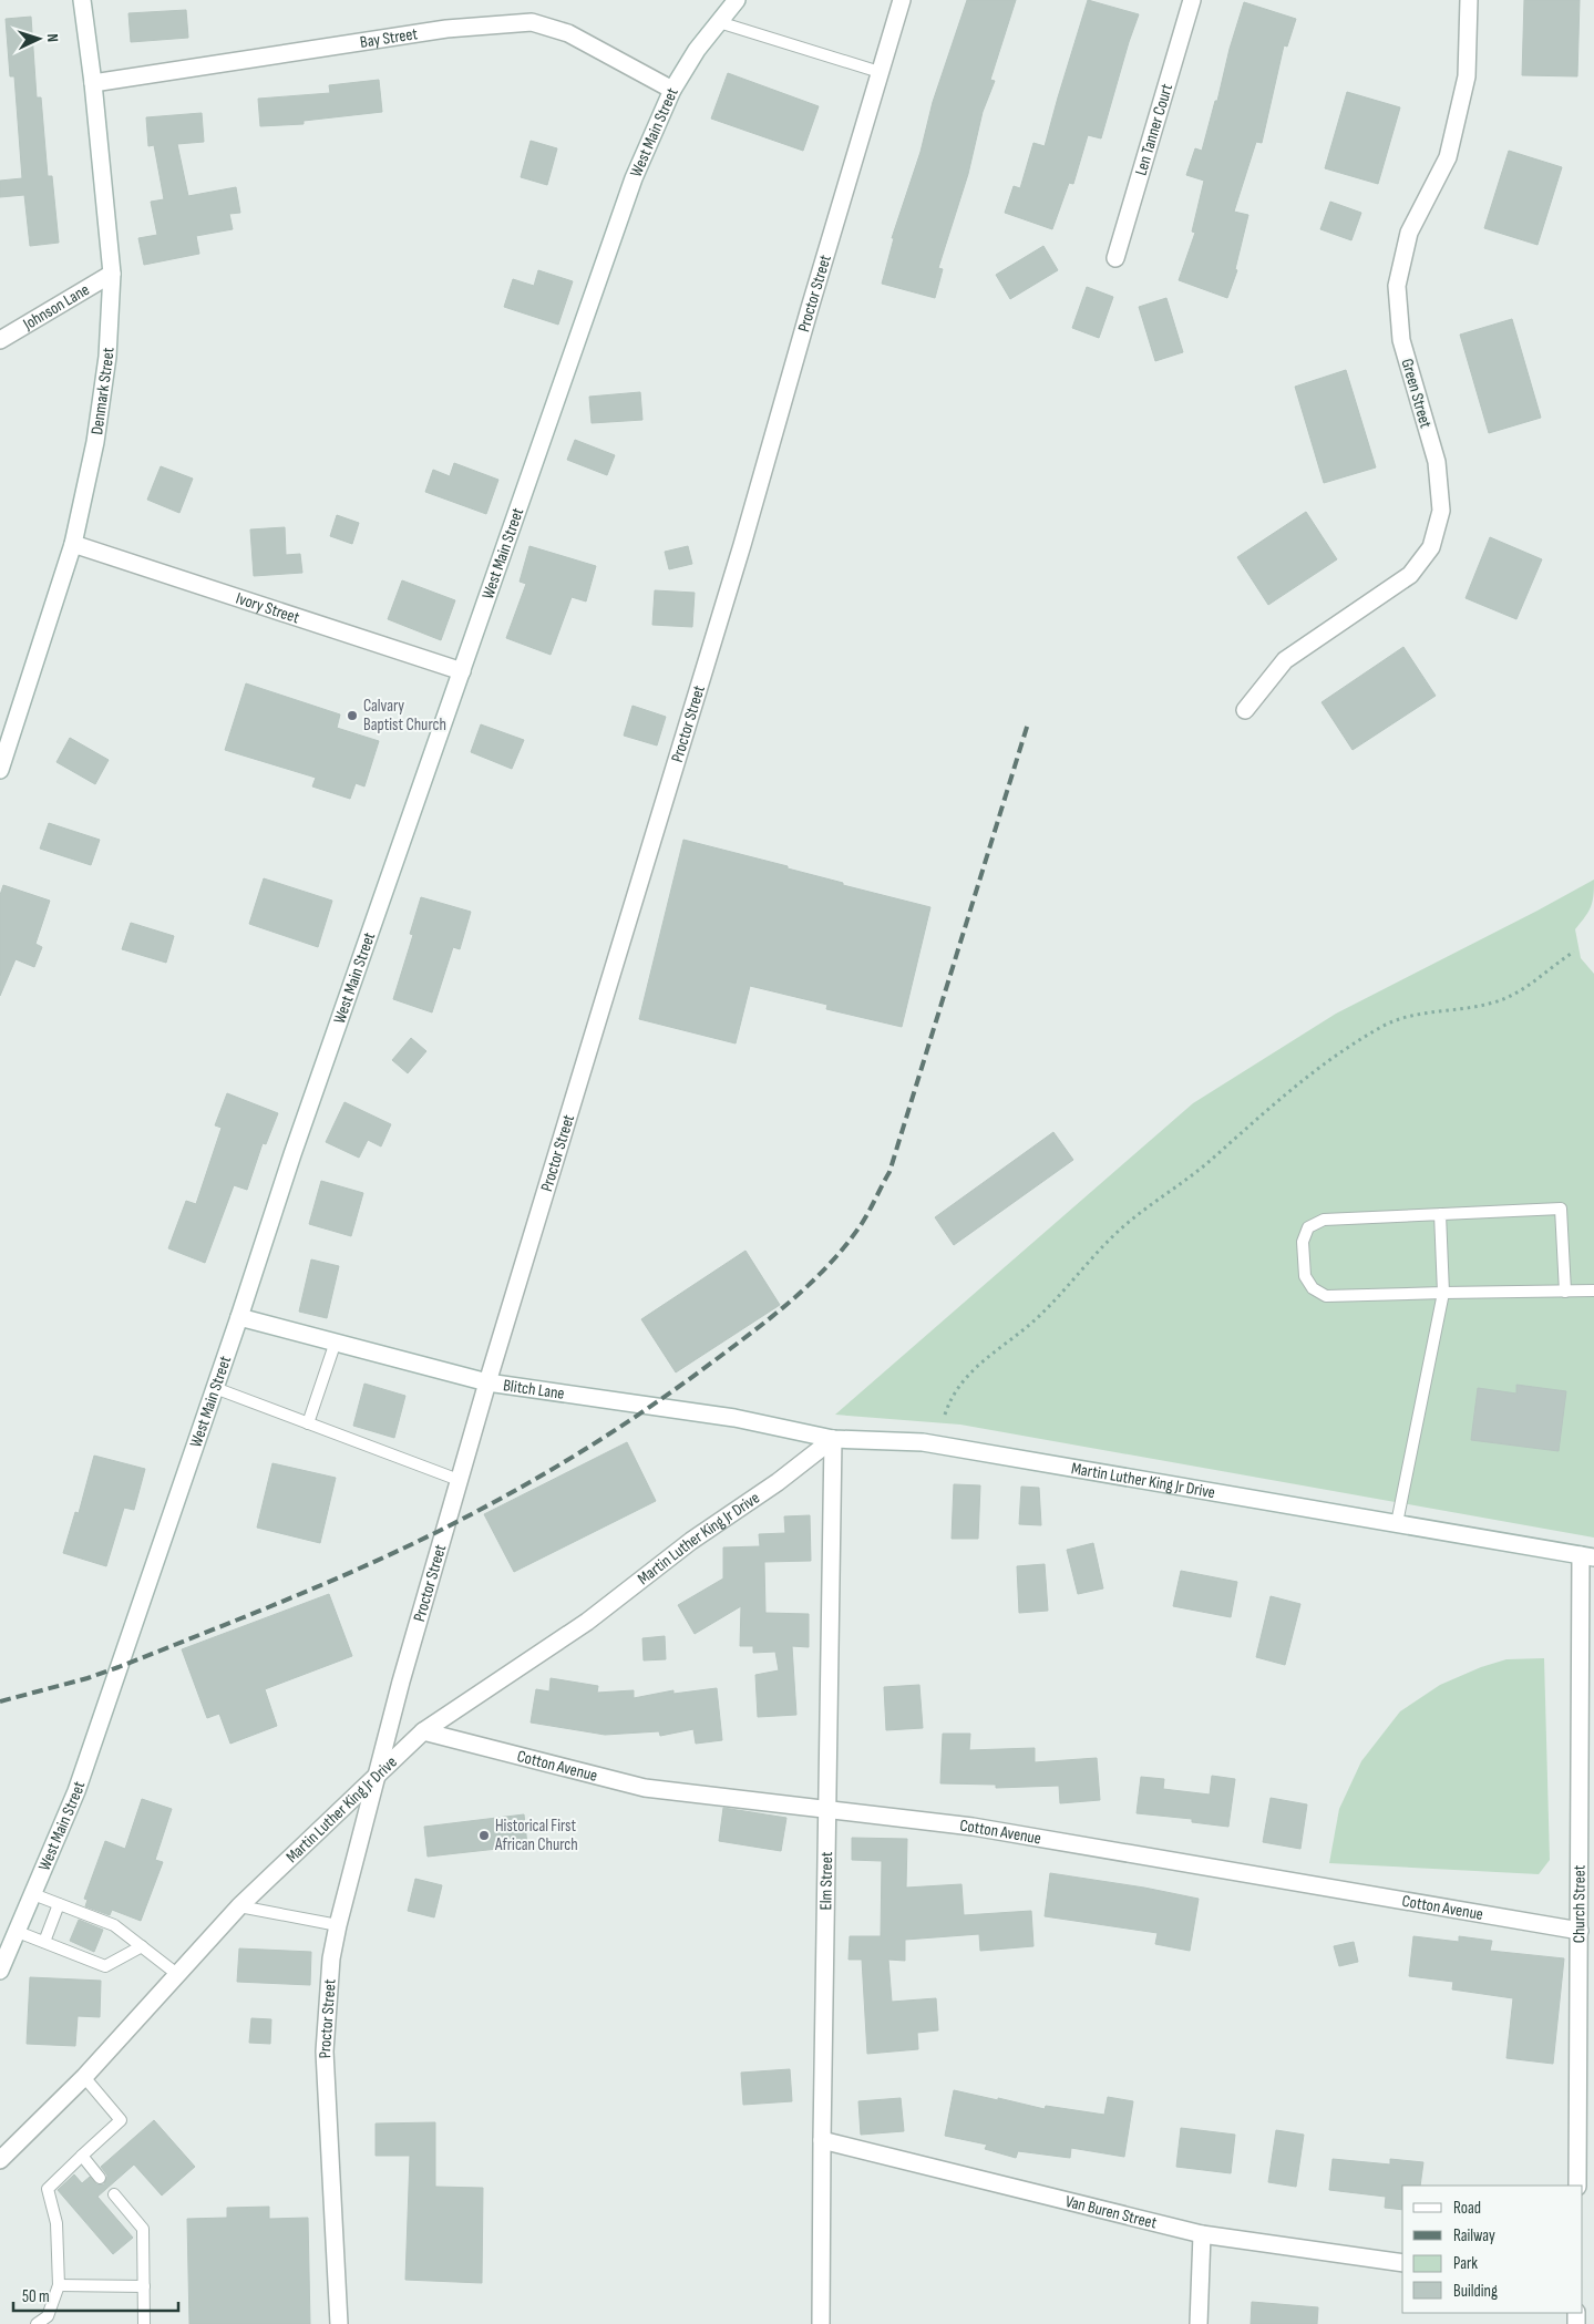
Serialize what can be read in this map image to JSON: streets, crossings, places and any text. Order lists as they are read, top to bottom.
{
  "streets": {
    "street": [
      "Bay Street",
      "Len Tanner Court",
      "West Main Street",
      "Proctor Street",
      "Johnson Lane",
      "Denmark Street",
      "Green Street",
      "Ivory Street",
      "Blitch Lane",
      "Martin Luther King Jr Drive",
      "Cotton Avenue",
      "Elm Street",
      "Church Street",
      "Van Buren Street"
    ]
  },
  "crossings": [
    ["Bay Street", "West Main Street"],
    ["Bay Street", "Denmark Street"],
    ["West Main Street", "Ivory Street"],
    ["West Main Street", "Blitch Lane"],
    ["Proctor Street", "Blitch Lane"],
    ["Proctor Street", "Martin Luther King Jr Drive"],
    ["Johnson Lane", "Denmark Street"],
    ["Denmark Street", "Ivory Street"],
    ["Blitch Lane", "Martin Luther King Jr Drive"],
    ["Blitch Lane", "Elm Street"],
    ["Martin Luther King Jr Drive", "Cotton Avenue"],
    ["Martin Luther King Jr Drive", "Elm Street"],
    ["Martin Luther King Jr Drive", "Church Street"],
    ["Cotton Avenue", "Elm Street"],
    ["Cotton Avenue", "Church Street"],
    ["Elm Street", "Van Buren Street"]
  ],
  "places": ["Calvary Baptist Church", "Historical First African Church"],
  "legend": [
    "Road",
    "Railway",
    "Park",
    "Building"
  ],
  "scale_bar": "50 m",
  "north": "right"
}
